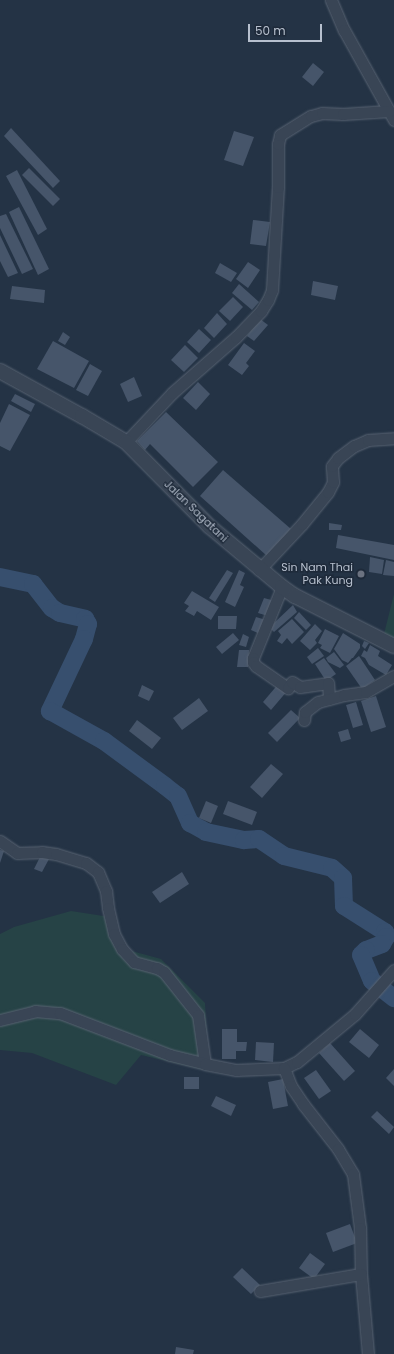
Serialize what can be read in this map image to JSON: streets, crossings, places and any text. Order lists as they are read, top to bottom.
{
  "streets": {
    "street": ["Jalan Sagatani"]
  },
  "places": ["Sin Nam Thai Pak Kung"],
  "scale_bar": "50 m"
}
